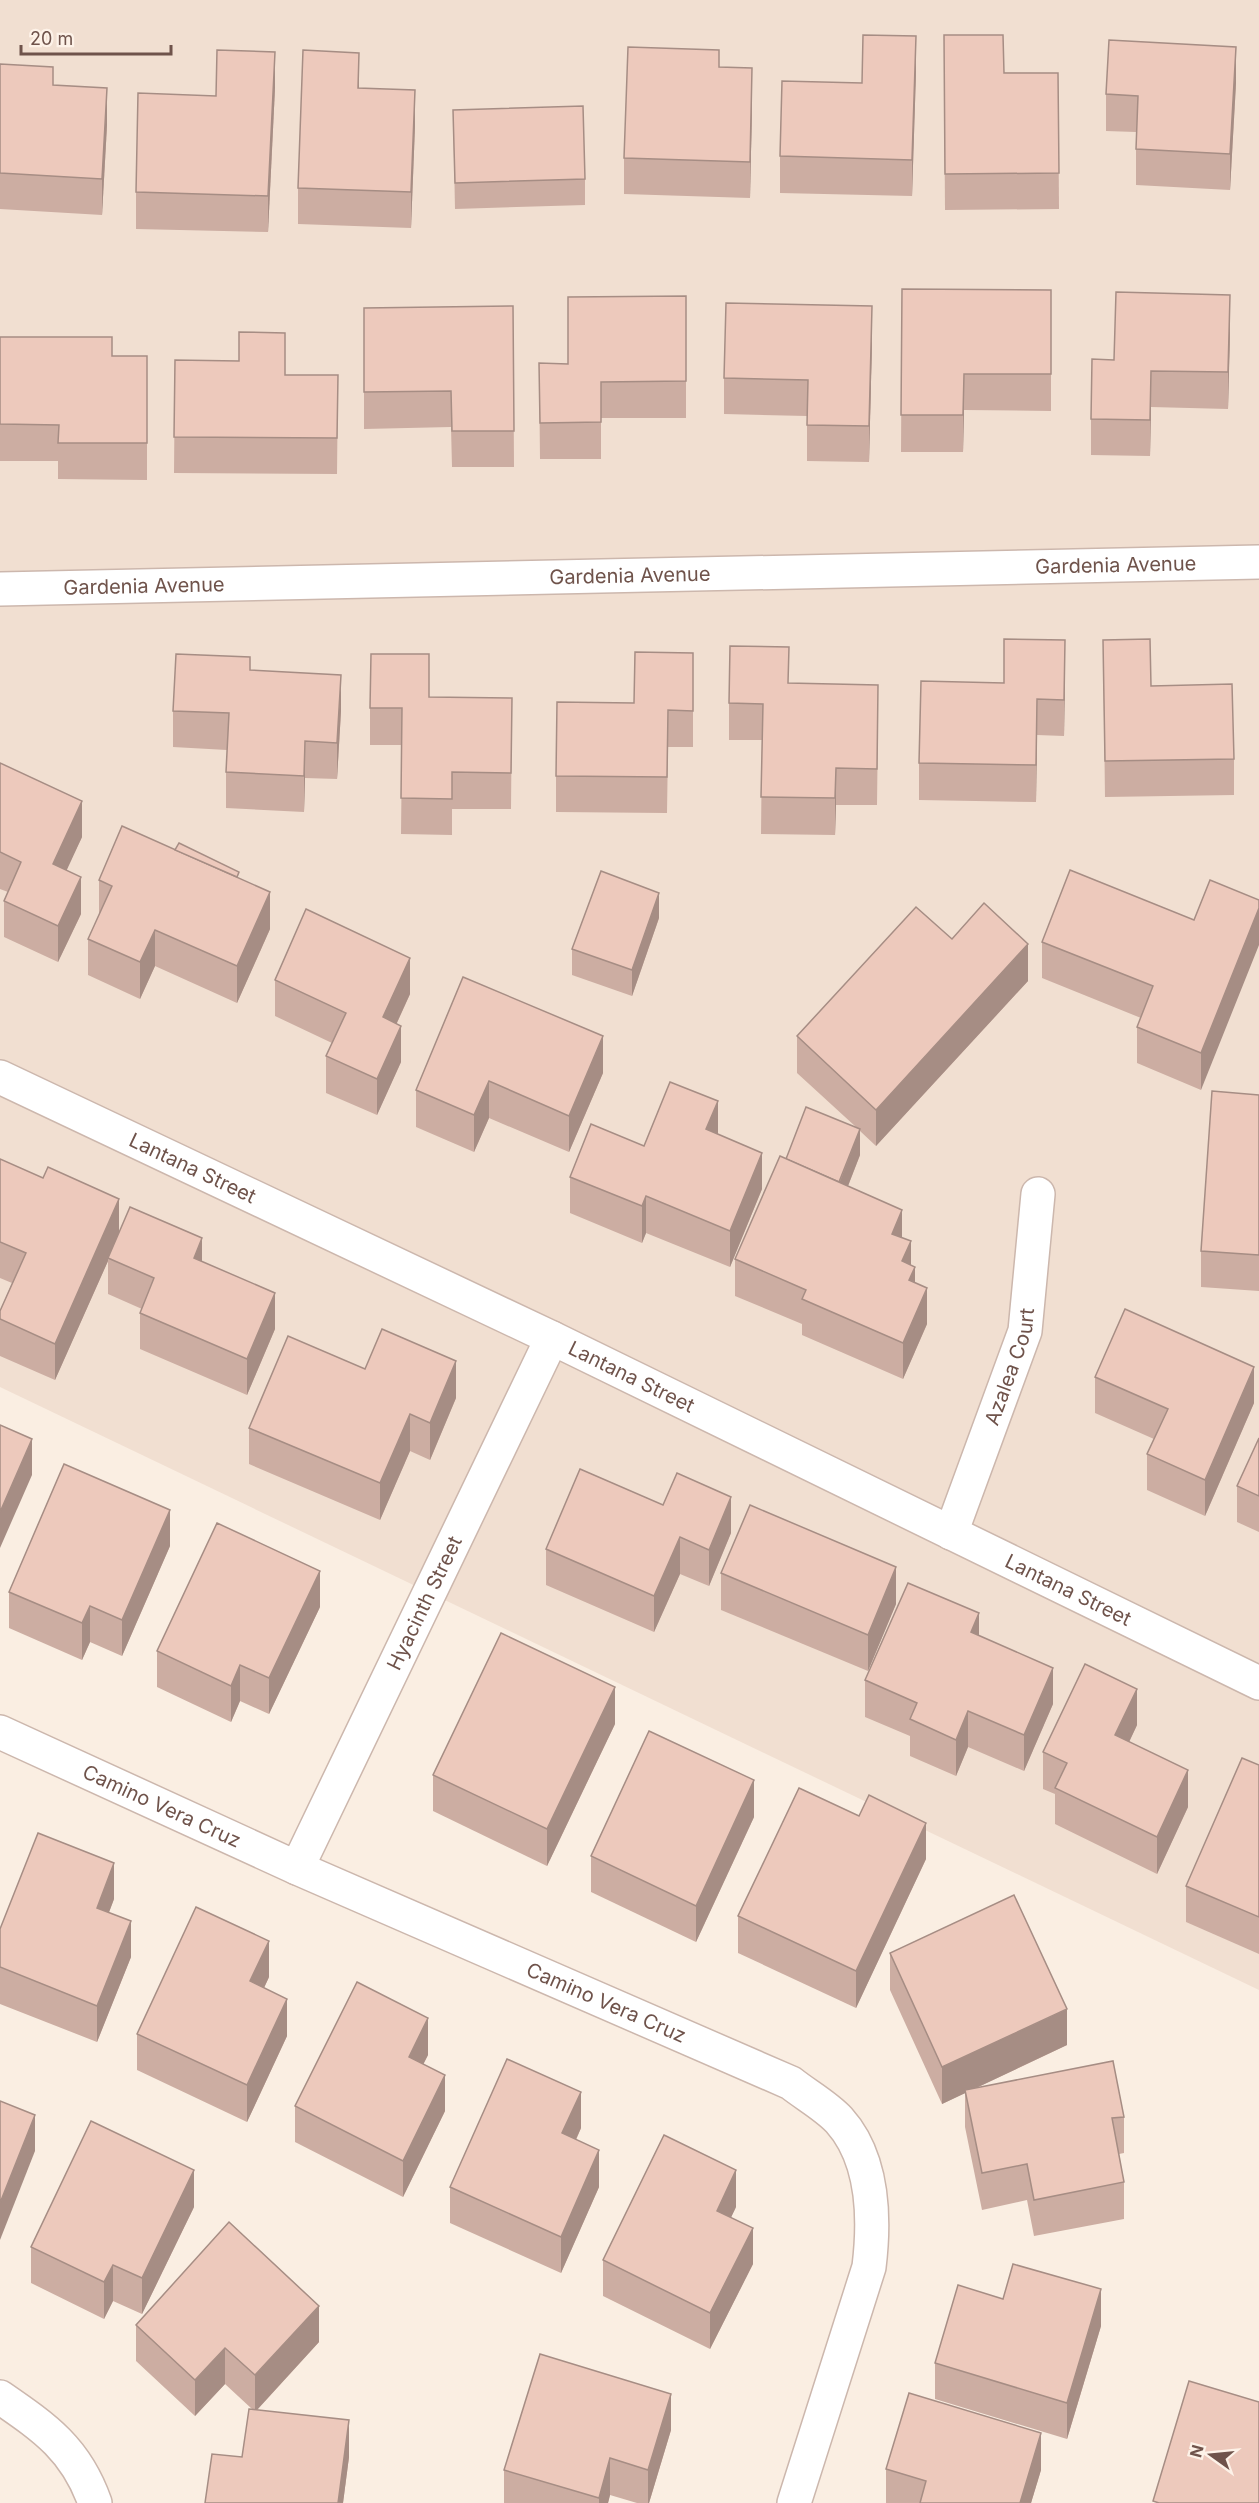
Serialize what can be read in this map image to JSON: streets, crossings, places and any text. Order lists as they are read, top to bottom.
{
  "streets": {
    "street": [
      "Gardenia Avenue",
      "Lantana Street",
      "Azalea Court",
      "Hyacinth Street",
      "Camino Vera Cruz"
    ]
  },
  "crossings": [
    ["Lantana Street", "Azalea Court"],
    ["Lantana Street", "Hyacinth Street"],
    ["Hyacinth Street", "Camino Vera Cruz"]
  ],
  "scale_bar": "20 m",
  "north": "left"
}
